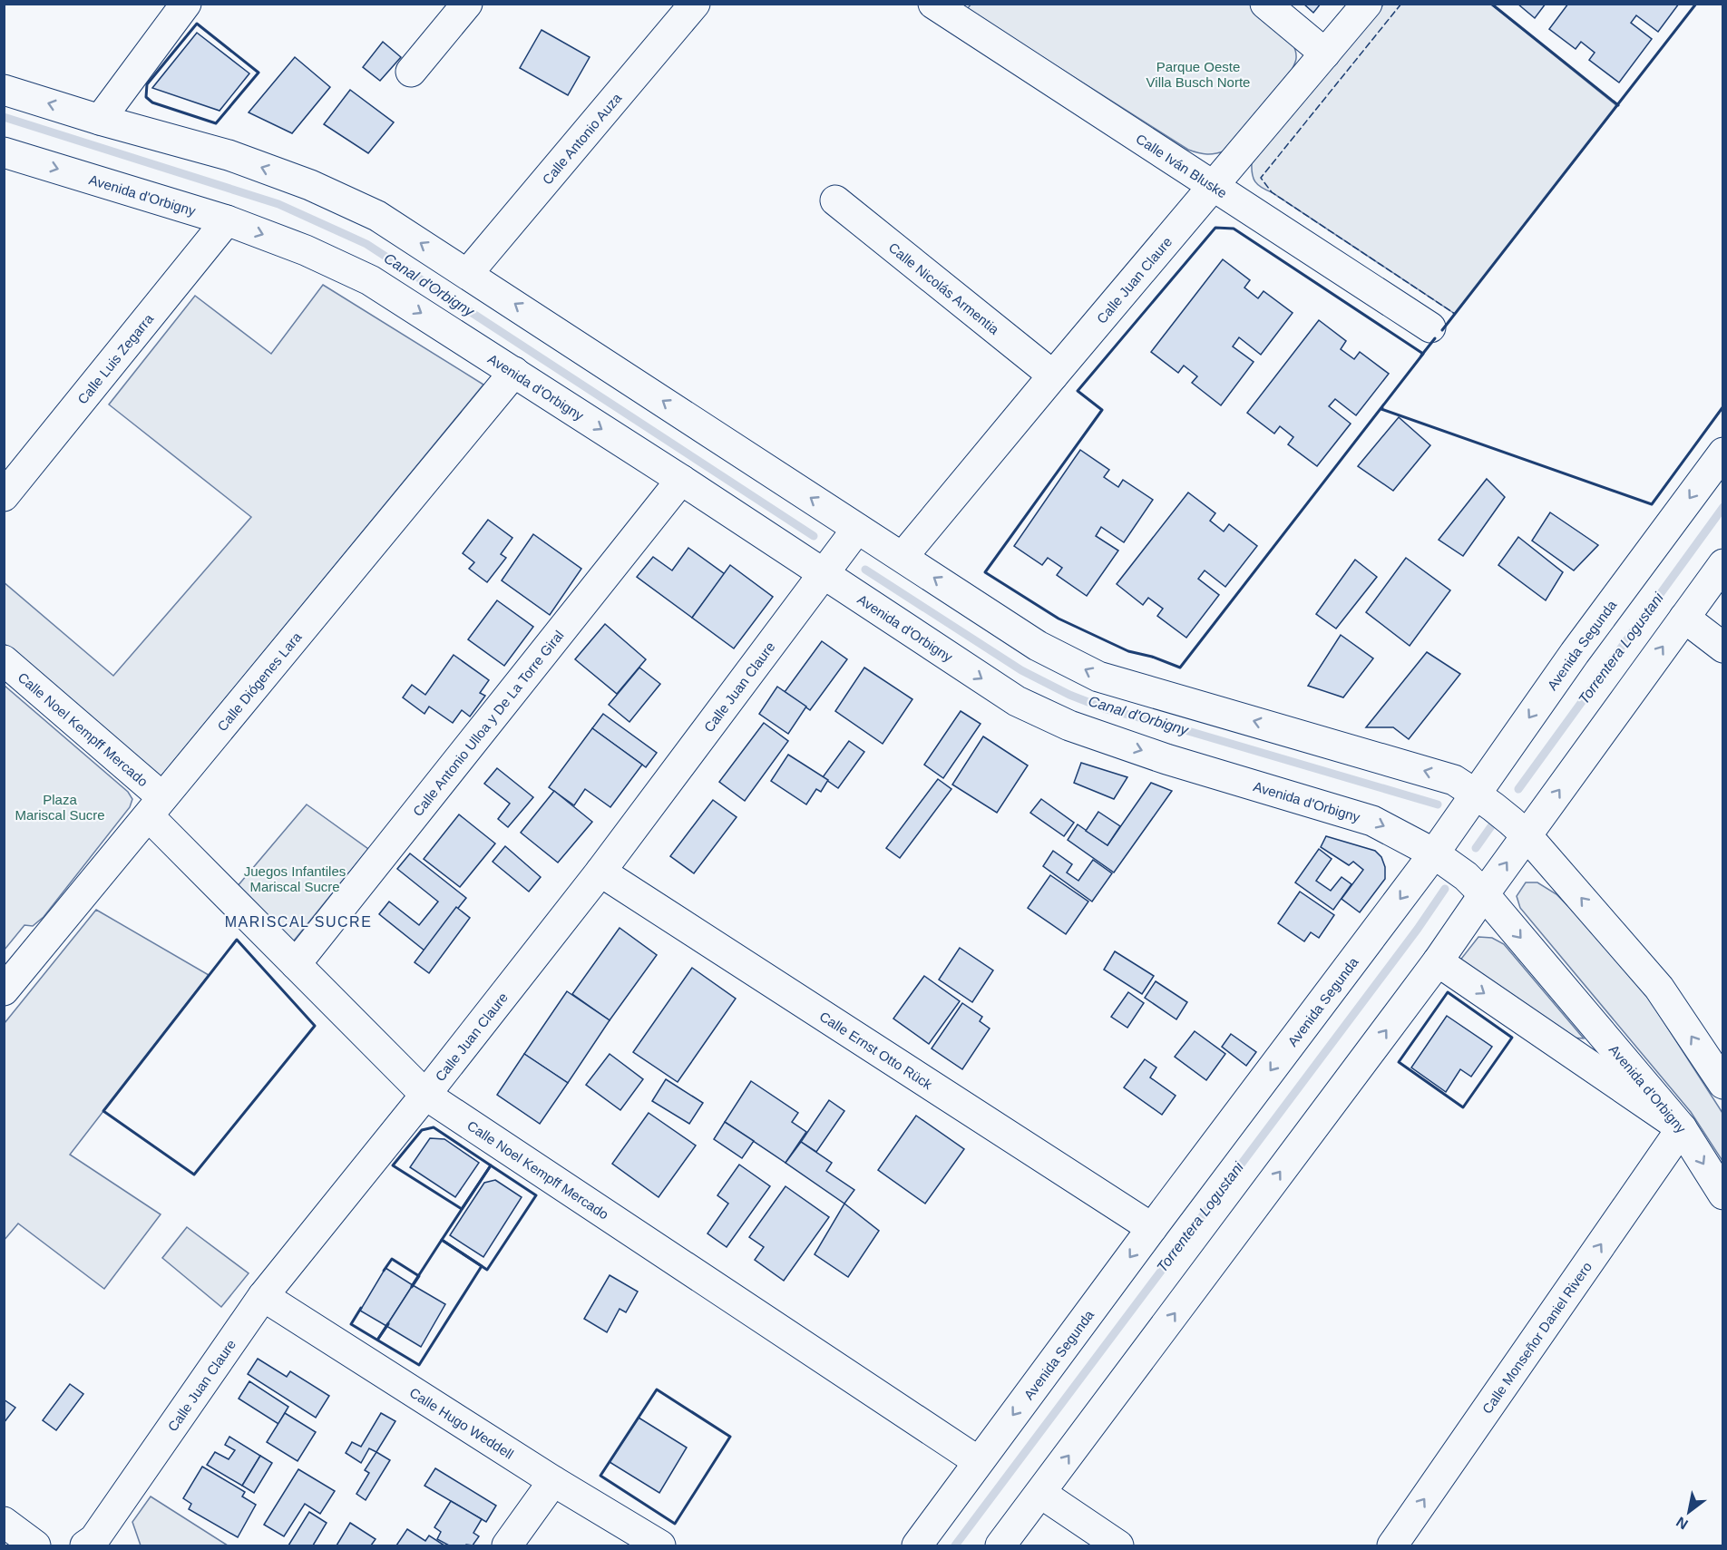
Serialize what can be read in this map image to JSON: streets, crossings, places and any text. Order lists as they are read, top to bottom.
{
  "streets": {
    "street": [
      "Calle Antonio Auza",
      "Calle Iván Bluske",
      "Avenida d'Orbigny",
      "Calle Juan Claure",
      "Calle Nicolás Armentia",
      "Calle Luis Zegarra",
      "Avenida Segunda",
      "Calle Diógenes Lara",
      "Calle Antonio Ulloa y De La Torre Giral",
      "Calle Noel Kempff Mercado",
      "Calle Ernst Otto Rück",
      "Calle Monseñor Daniel Rivero",
      "Calle Hugo Weddell"
    ]
  },
  "crossings": [
    ["Calle Iván Bluske", "Calle Juan Claure"],
    ["Avenida d'Orbigny", "Calle Juan Claure"],
    ["Avenida d'Orbigny", "Calle Luis Zegarra"],
    ["Avenida d'Orbigny", "Avenida Segunda"],
    ["Avenida d'Orbigny", "Calle Diógenes Lara"],
    ["Avenida d'Orbigny", "Calle Antonio Ulloa y De La Torre Giral"],
    ["Avenida d'Orbigny", "Calle Monseñor Daniel Rivero"],
    ["Calle Juan Claure", "Calle Nicolás Armentia"],
    ["Calle Juan Claure", "Calle Noel Kempff Mercado"],
    ["Calle Juan Claure", "Calle Ernst Otto Rück"],
    ["Calle Juan Claure", "Calle Hugo Weddell"],
    ["Avenida Segunda", "Calle Noel Kempff Mercado"],
    ["Avenida Segunda", "Calle Ernst Otto Rück"],
    ["Calle Diógenes Lara", "Calle Noel Kempff Mercado"],
    ["Calle Antonio Ulloa y De La Torre Giral", "Calle Noel Kempff Mercado"]
  ],
  "one_way": ["Calle Monseñor Daniel Rivero"],
  "districts": ["MARISCAL SUCRE"],
  "water": ["Canal d'Orbigny", "Torrentera Logustani"],
  "parks": ["Parque Oeste Villa Busch Norte", "Plaza Mariscal Sucre", "Juegos Infantiles Mariscal Sucre"],
  "north": "bottom left"
}
